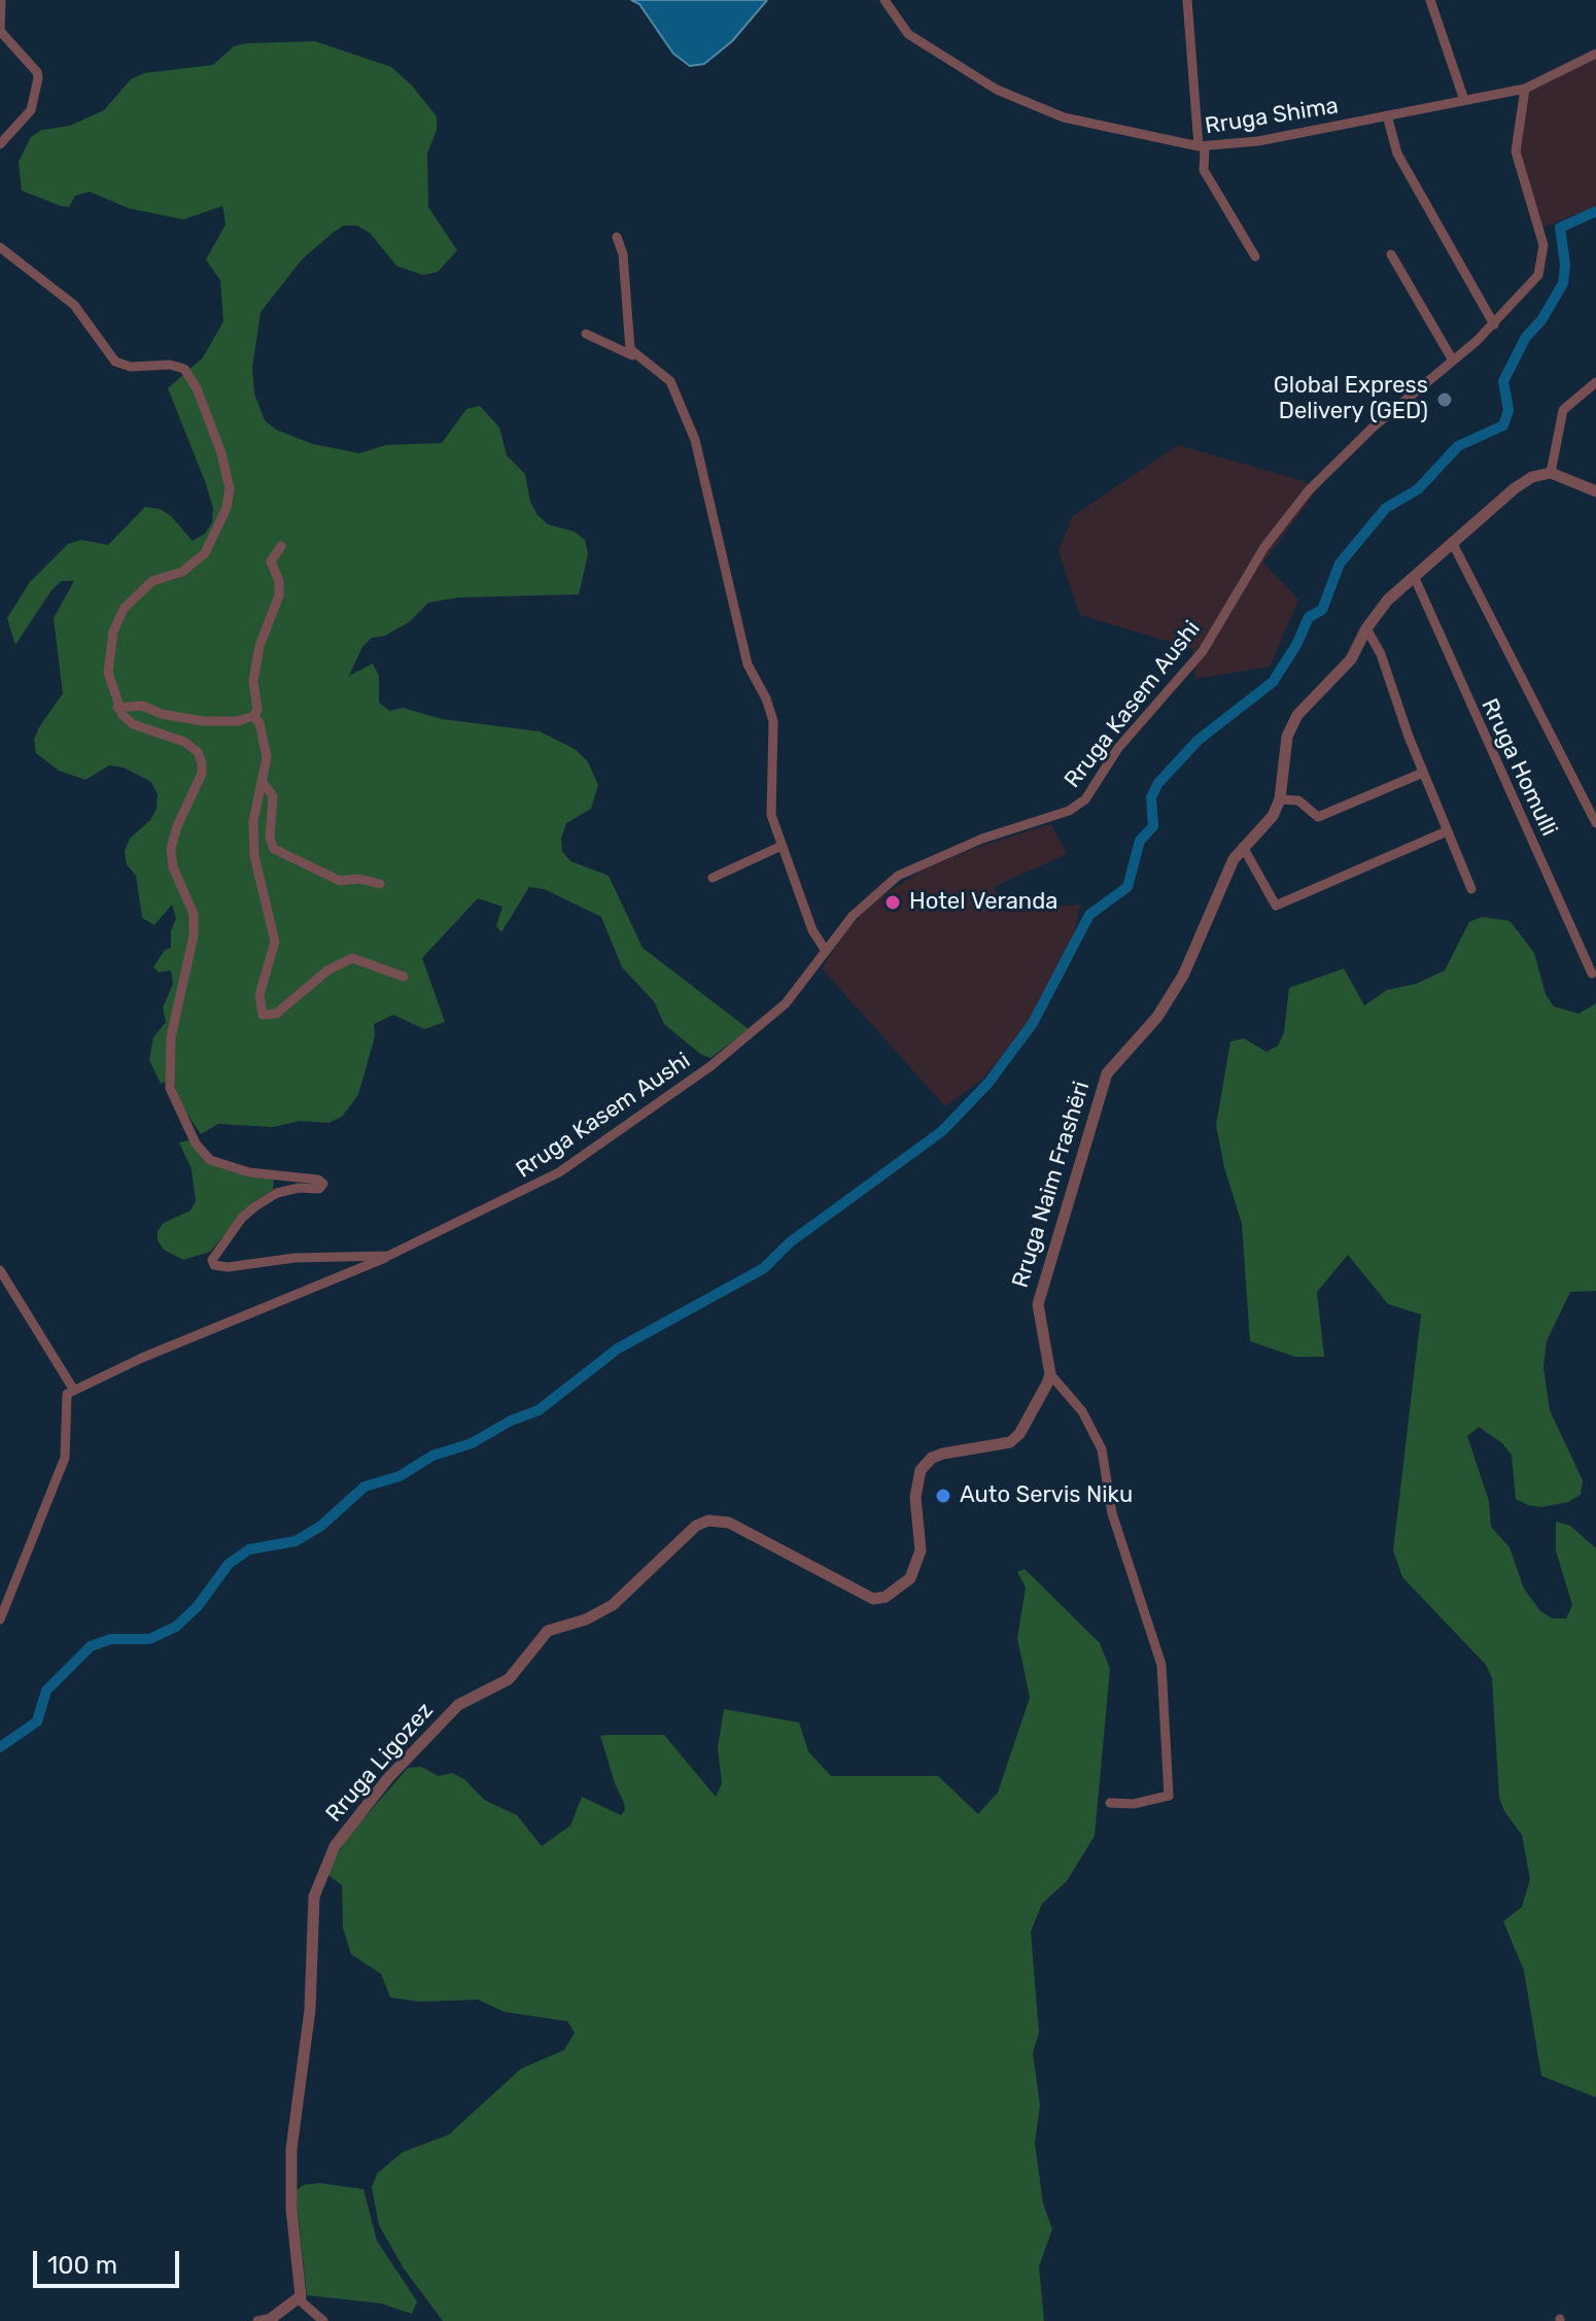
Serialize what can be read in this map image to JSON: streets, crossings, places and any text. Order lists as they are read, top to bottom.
{
  "streets": {
    "street": [
      "Rruga Shima",
      "Rruga Kasem Aushi",
      "Rruga Homulli",
      "Rruga Naim Frashëri",
      "Rruga Ligozez"
    ]
  },
  "crossings": [
    ["Rruga Shima", "Rruga Kasem Aushi"],
    ["Rruga Homulli", "Rruga Naim Frashëri"],
    ["Rruga Naim Frashëri", "Rruga Ligozez"]
  ],
  "places": ["Global Express Delivery (GED)", "Hotel Veranda", "Auto Servis Niku"],
  "scale_bar": "100 m"
}
